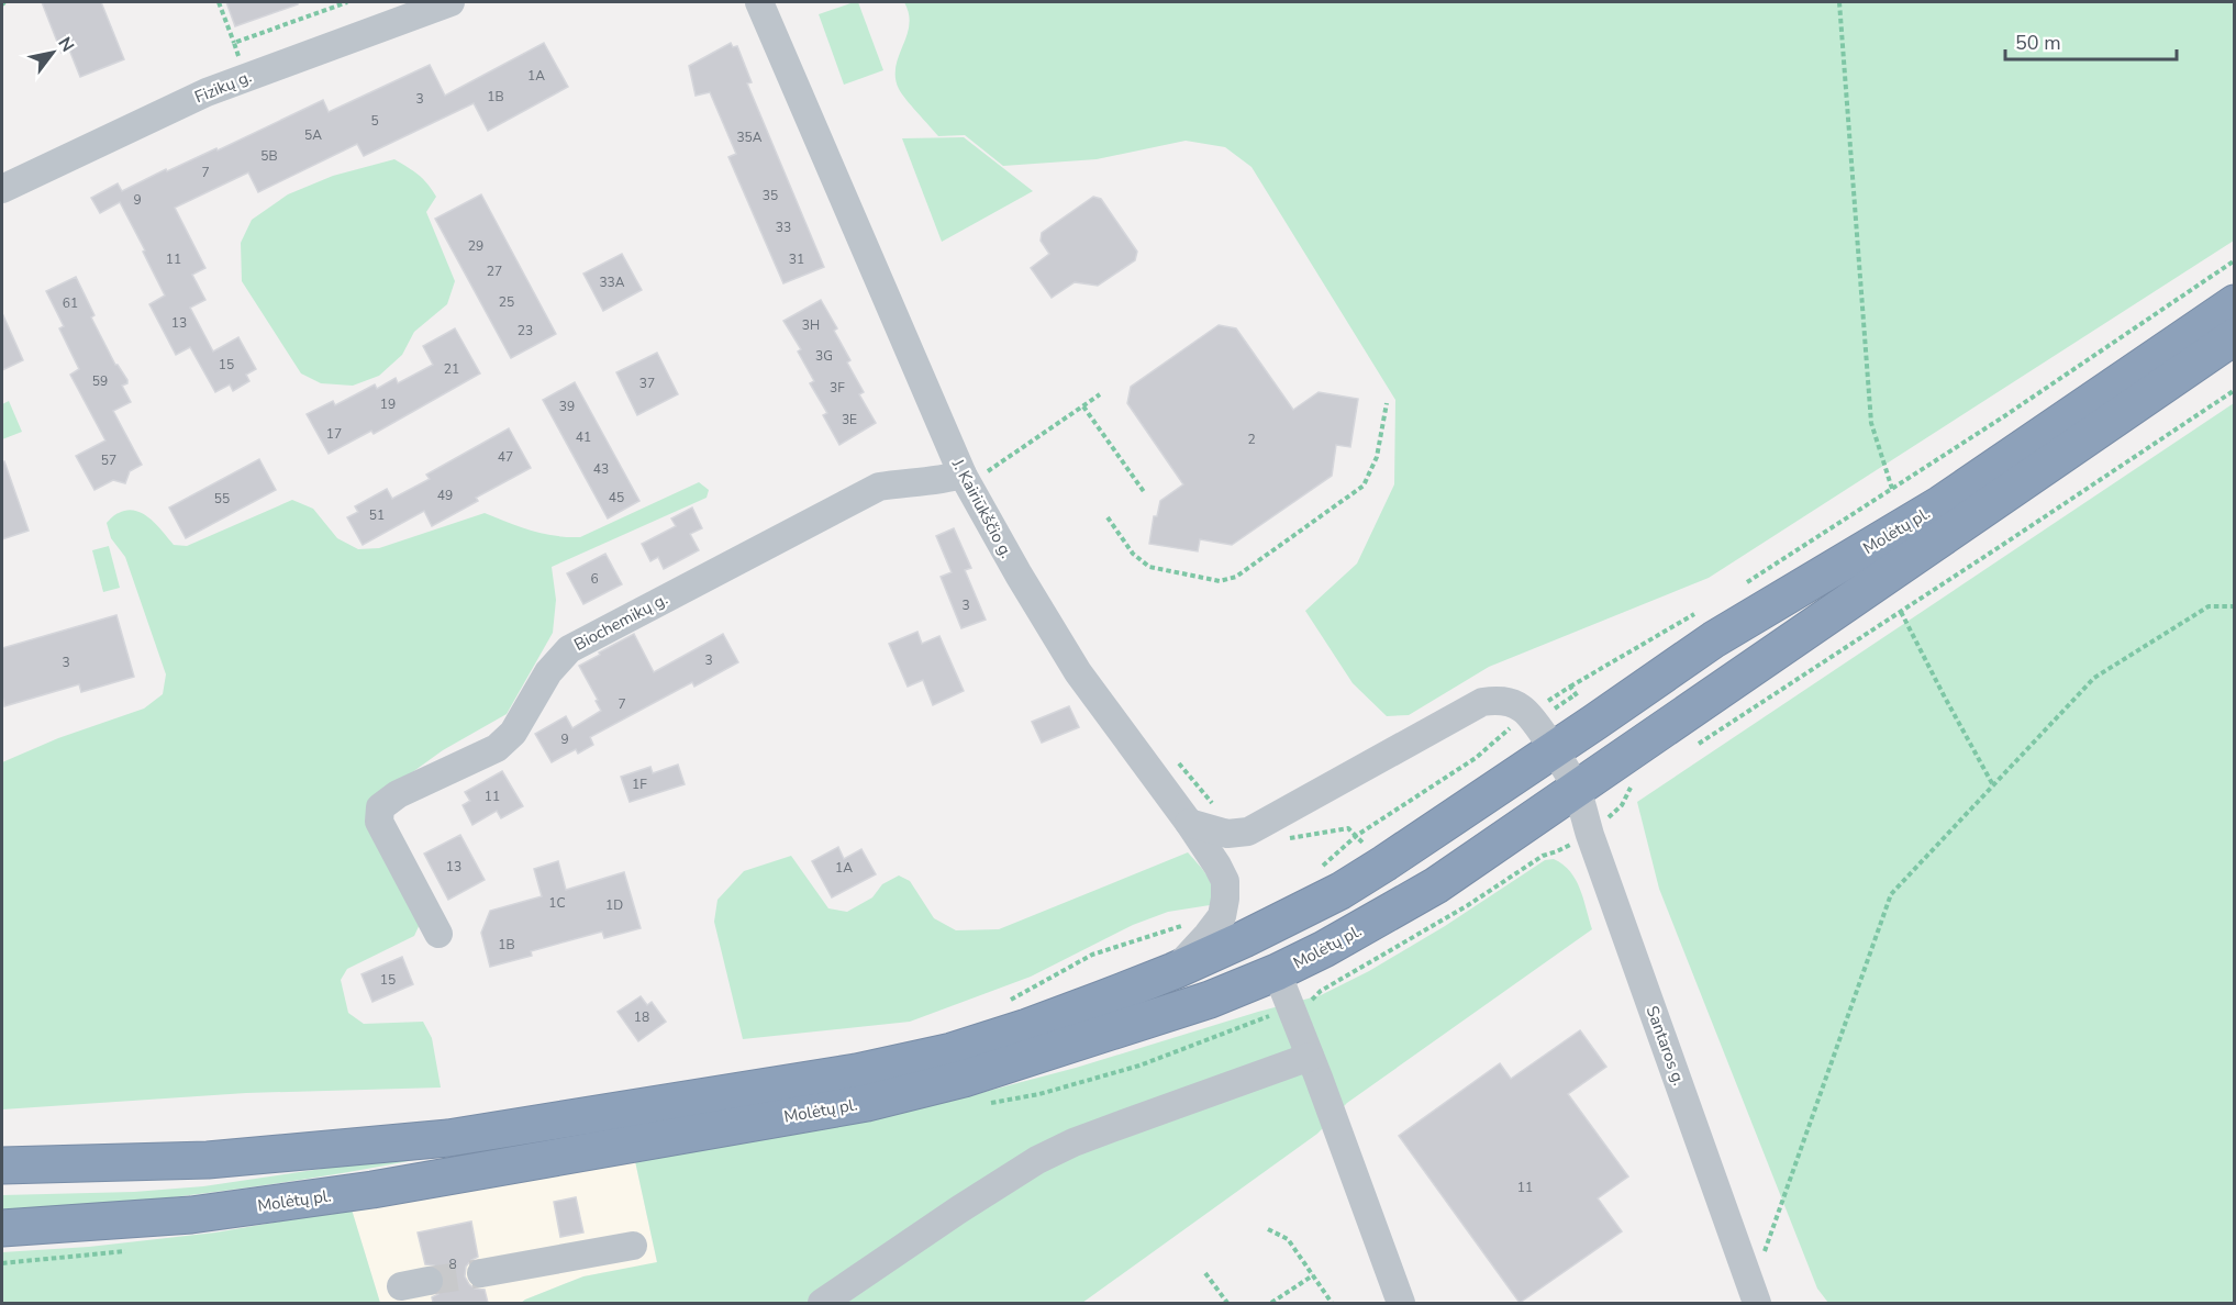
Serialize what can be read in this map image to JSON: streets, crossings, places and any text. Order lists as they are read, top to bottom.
{
  "streets": {
    "highway": ["Molėtų pl."],
    "street": [
      "Fizikų g.",
      "J. Kairiūkščio g.",
      "Biochemikų g.",
      "Santaros g."
    ]
  },
  "crossings": [
    ["J. Kairiūkščio g.", "Biochemikų g."],
    ["Molėtų pl.", "Santaros g."]
  ],
  "house_numbers": [
    "1A",
    "1B",
    "3",
    "5",
    "5A",
    "35A",
    "5B",
    "7",
    "35",
    "9",
    "33",
    "29",
    "11",
    "31",
    "27",
    "33A",
    "25",
    "61",
    "13",
    "3H",
    "23",
    "3G",
    "15",
    "21",
    "59",
    "37",
    "3F",
    "19",
    "39",
    "3E",
    "17",
    "41",
    "2",
    "47",
    "57",
    "43",
    "49",
    "45",
    "55",
    "51",
    "6",
    "3",
    "3",
    "3",
    "7",
    "9",
    "1F",
    "11",
    "13",
    "1A",
    "1C",
    "1D",
    "1B",
    "15",
    "18",
    "11",
    "8"
  ],
  "scale_bar": "50 m",
  "north": "top right"
}
